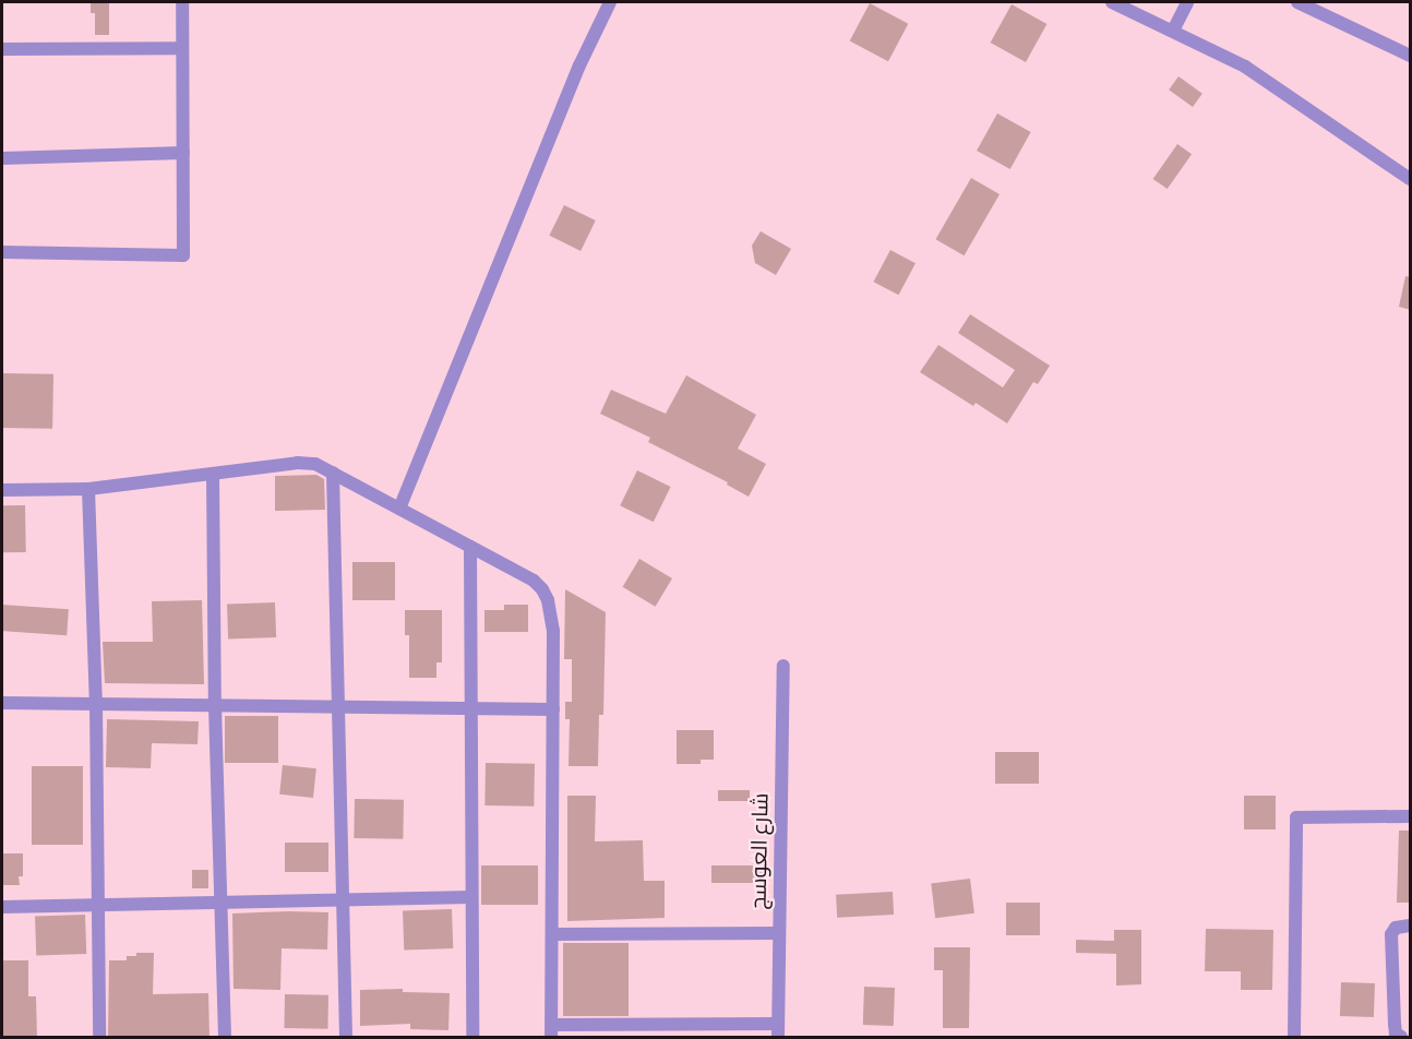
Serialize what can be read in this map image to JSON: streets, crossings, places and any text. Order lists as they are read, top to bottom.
{
  "streets": {
    "street": ["شارع العوسج"]
  }
}
